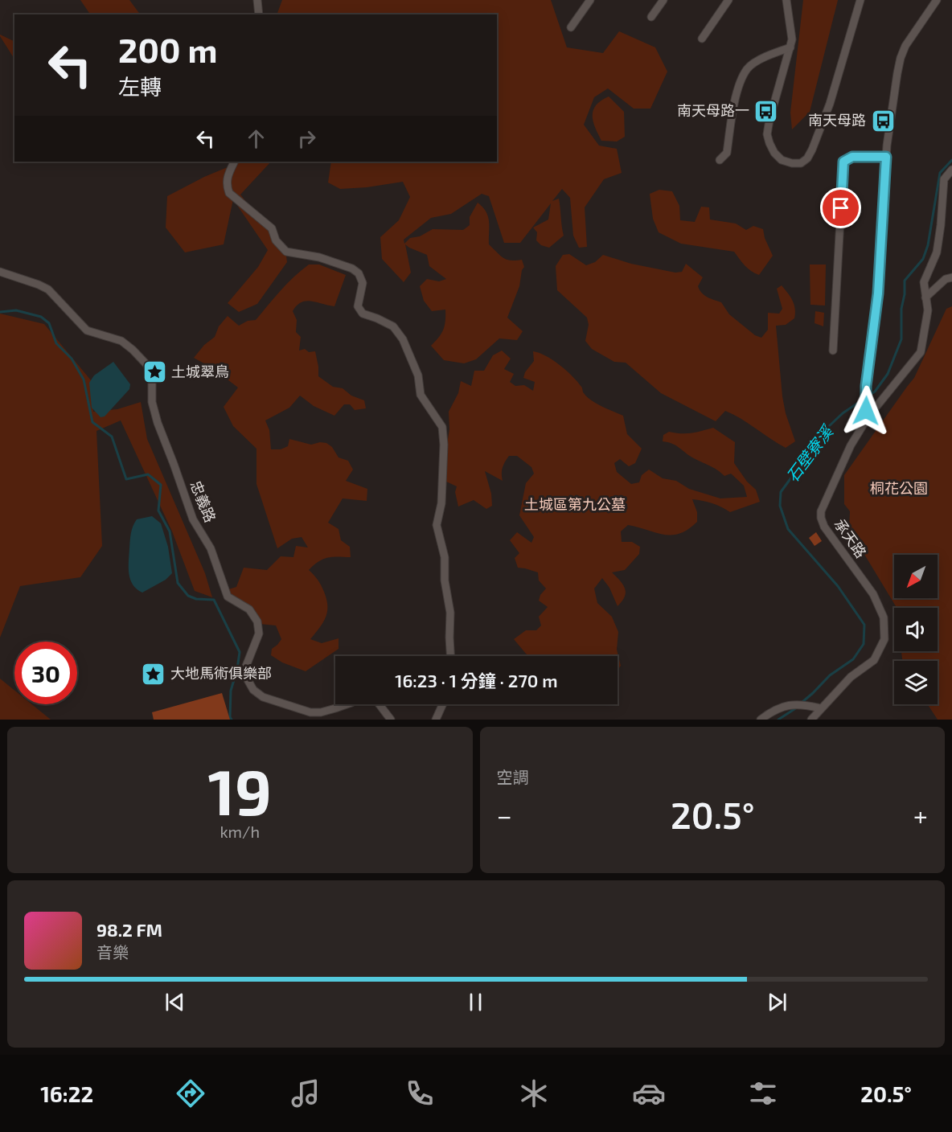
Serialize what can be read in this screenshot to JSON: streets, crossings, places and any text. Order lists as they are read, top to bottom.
{
  "streets": {
    "street": ["忠義路", "承天路"]
  },
  "water": ["石壁寮溪"],
  "parks": ["桐花公園", "土城區第九公墓"],
  "places": {
    "bus stop": ["南天母路一", "南天母路"],
    "place": ["土城翠鳥", "大地馬術俱樂部"]
  },
  "north": "bottom left",
  "page": {
    "turn": ["200 m", "左轉"],
    "limit": "30",
    "trip": "16:23 · 1 分鐘 · 270 m",
    "tile": [
      ["19", "km/h"],
      "空調"
    ],
    "heat": ["−", "20.5°", "+"],
    "song": ["98.2 FM", "音樂"],
    "tabs": ["16:22", "20.5°"]
  }
}
